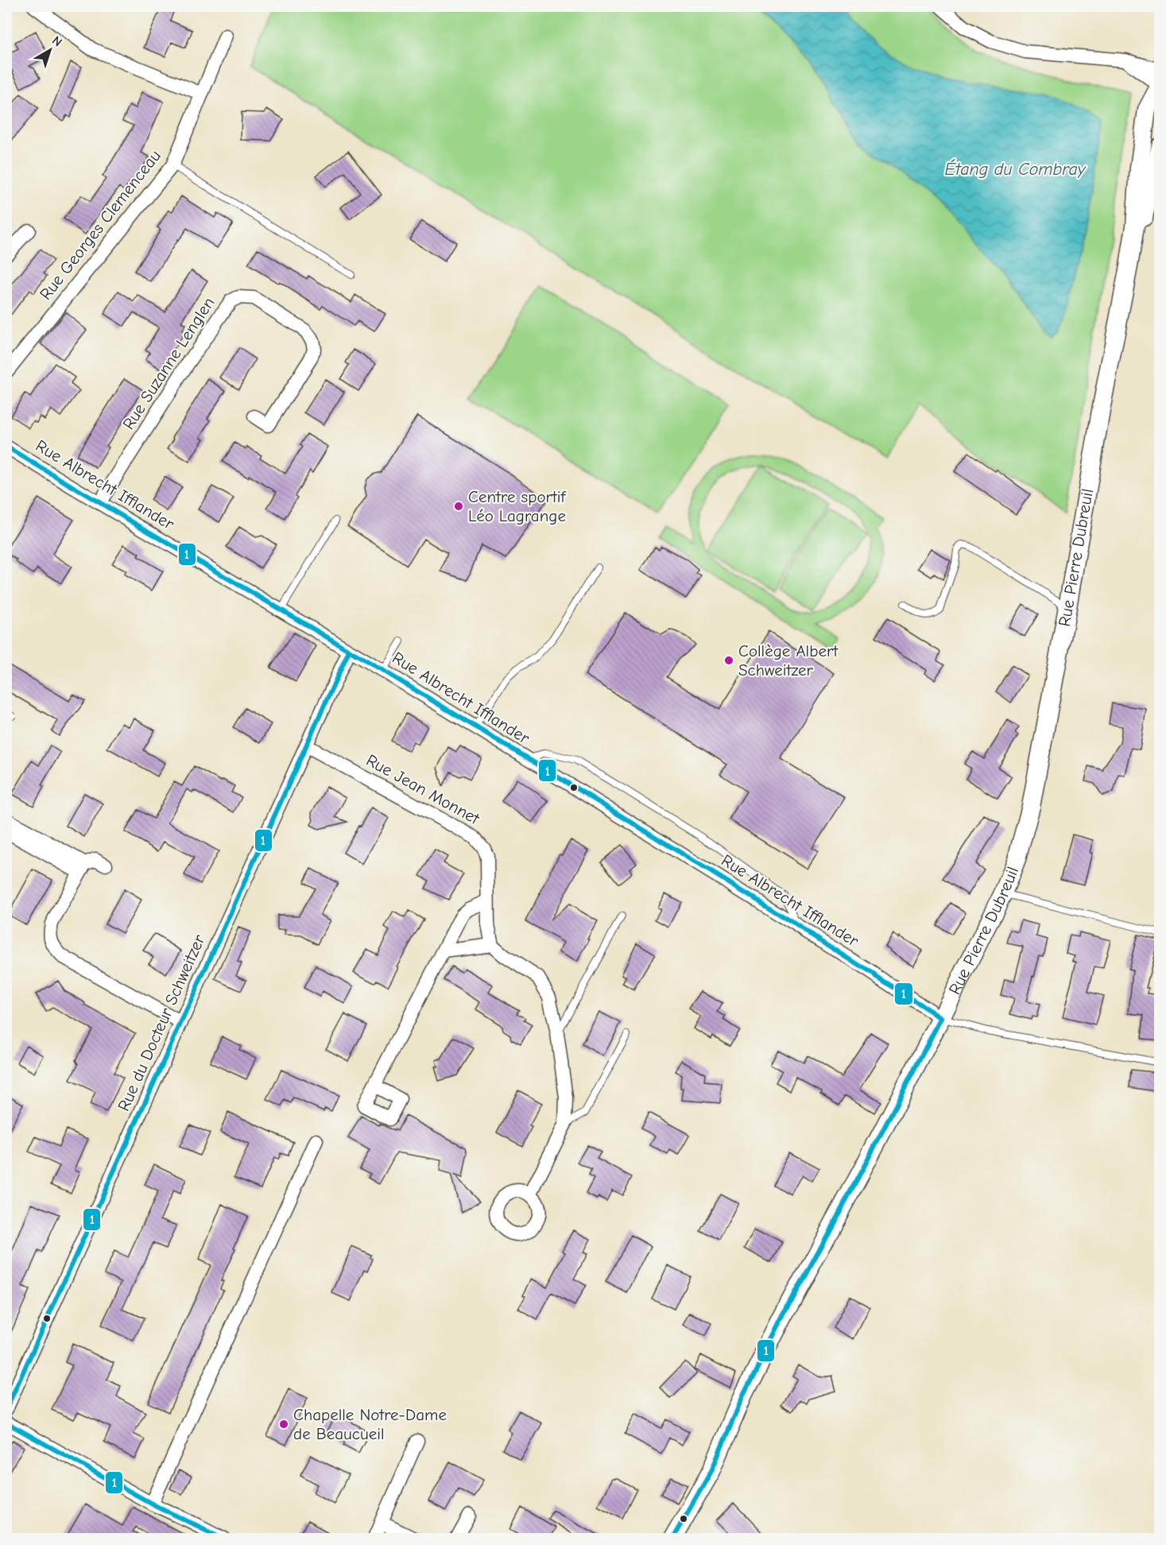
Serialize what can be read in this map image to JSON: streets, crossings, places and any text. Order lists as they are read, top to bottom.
{
  "streets": {
    "street": [
      "Rue Georges Clemenceau",
      "Rue Suzanne Lenglen",
      "Rue Albrecht Ifflander",
      "Rue Pierre Dubreuil",
      "Rue Jean Monnet",
      "Rue du Docteur Schweitzer"
    ]
  },
  "crossings": [
    ["Rue Suzanne Lenglen", "Rue Albrecht Ifflander"],
    ["Rue Albrecht Ifflander", "Rue Pierre Dubreuil"],
    ["Rue Albrecht Ifflander", "Rue du Docteur Schweitzer"],
    ["Rue Jean Monnet", "Rue du Docteur Schweitzer"]
  ],
  "water": ["Étang du Combray"],
  "places": ["Centre sportif Léo Lagrange", "Collège Albert Schweitzer", "Chapelle Notre-Dame de Beaucueil"],
  "lines": ["transit line 1"],
  "north": "top right"
}
